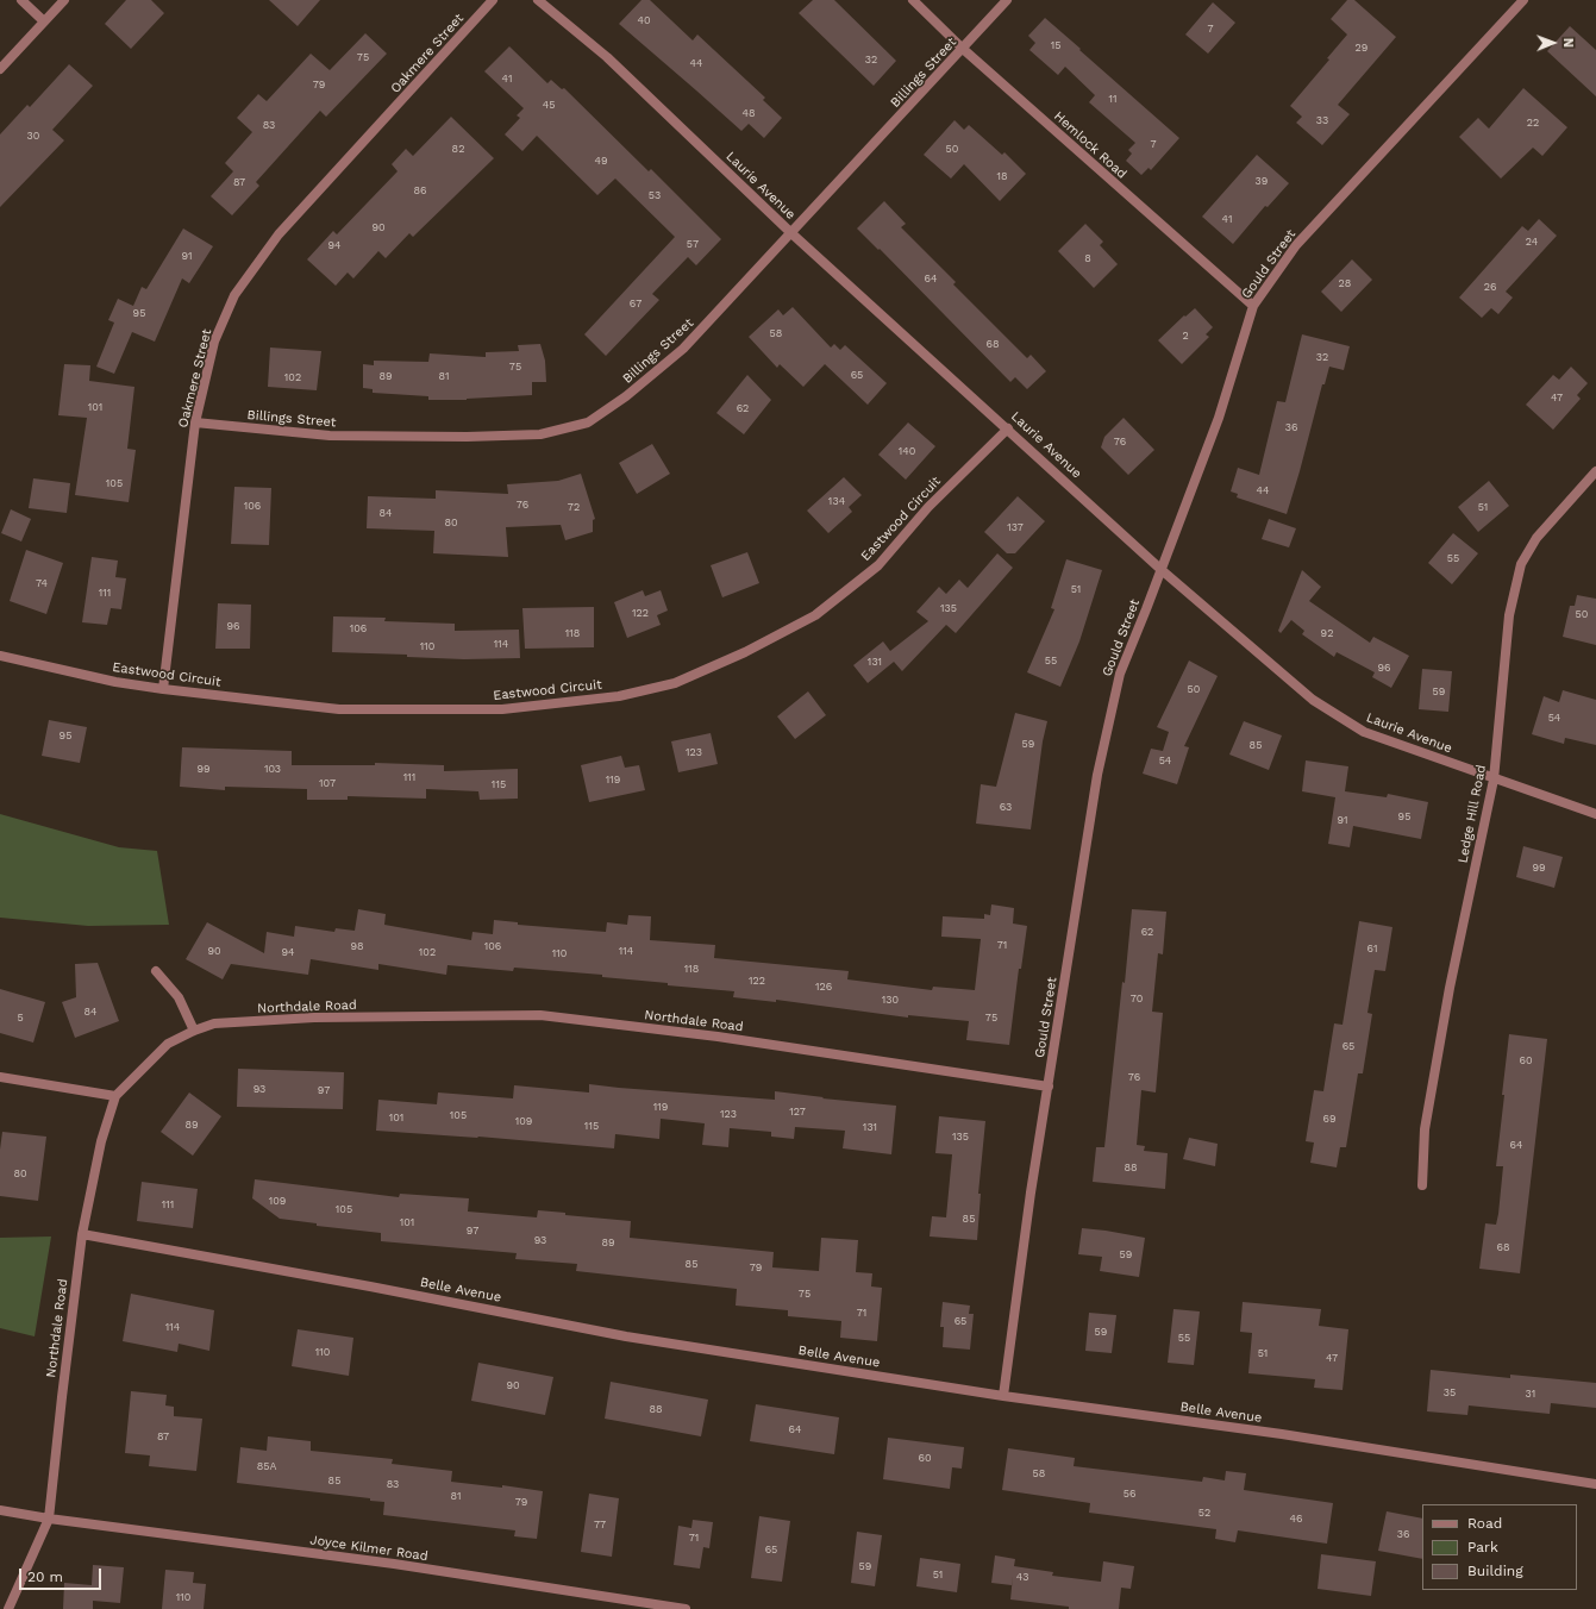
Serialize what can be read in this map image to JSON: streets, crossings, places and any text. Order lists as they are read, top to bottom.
{
  "streets": {
    "street": [
      "Oakmere Street",
      "Billings Street",
      "Hemlock Road",
      "Laurie Avenue",
      "Gould Street",
      "Eastwood Circuit",
      "Ledge Hill Road",
      "Northdale Road",
      "Belle Avenue",
      "Joyce Kilmer Road"
    ]
  },
  "crossings": [
    ["Oakmere Street", "Billings Street"],
    ["Oakmere Street", "Eastwood Circuit"],
    ["Billings Street", "Hemlock Road"],
    ["Billings Street", "Laurie Avenue"],
    ["Hemlock Road", "Gould Street"],
    ["Laurie Avenue", "Gould Street"],
    ["Laurie Avenue", "Eastwood Circuit"],
    ["Laurie Avenue", "Ledge Hill Road"],
    ["Gould Street", "Northdale Road"],
    ["Gould Street", "Belle Avenue"],
    ["Northdale Road", "Belle Avenue"],
    ["Northdale Road", "Joyce Kilmer Road"]
  ],
  "house_numbers": [
    "40",
    "7",
    "15",
    "29",
    "75",
    "32",
    "44",
    "41",
    "79",
    "11",
    "45",
    "48",
    "33",
    "22",
    "83",
    "30",
    "7",
    "82",
    "50",
    "49",
    "18",
    "39",
    "87",
    "86",
    "53",
    "41",
    "90",
    "24",
    "57",
    "94",
    "91",
    "8",
    "64",
    "28",
    "26",
    "67",
    "95",
    "58",
    "2",
    "68",
    "32",
    "75",
    "65",
    "89",
    "81",
    "102",
    "47",
    "101",
    "62",
    "36",
    "76",
    "140",
    "105",
    "44",
    "134",
    "76",
    "106",
    "72",
    "51",
    "84",
    "80",
    "137",
    "55",
    "74",
    "51",
    "111",
    "135",
    "122",
    "50",
    "96",
    "106",
    "118",
    "92",
    "114",
    "110",
    "55",
    "131",
    "96",
    "50",
    "59",
    "54",
    "95",
    "59",
    "85",
    "123",
    "54",
    "99",
    "103",
    "111",
    "119",
    "107",
    "115",
    "63",
    "95",
    "91",
    "99",
    "62",
    "71",
    "98",
    "106",
    "61",
    "90",
    "114",
    "94",
    "102",
    "110",
    "118",
    "122",
    "126",
    "70",
    "130",
    "84",
    "5",
    "75",
    "65",
    "60",
    "76",
    "93",
    "97",
    "119",
    "127",
    "123",
    "105",
    "101",
    "69",
    "109",
    "89",
    "115",
    "131",
    "135",
    "64",
    "88",
    "80",
    "109",
    "111",
    "105",
    "85",
    "101",
    "97",
    "93",
    "89",
    "68",
    "59",
    "85",
    "79",
    "75",
    "71",
    "65",
    "114",
    "59",
    "55",
    "110",
    "51",
    "47",
    "90",
    "35",
    "31",
    "88",
    "64",
    "87",
    "60",
    "85A",
    "58",
    "85",
    "83",
    "56",
    "81",
    "79",
    "52",
    "46",
    "77",
    "36",
    "71",
    "65",
    "59",
    "51",
    "43",
    "110"
  ],
  "legend": ["Road", "Park", "Building"],
  "scale_bar": "20 m",
  "north": "right"
}
